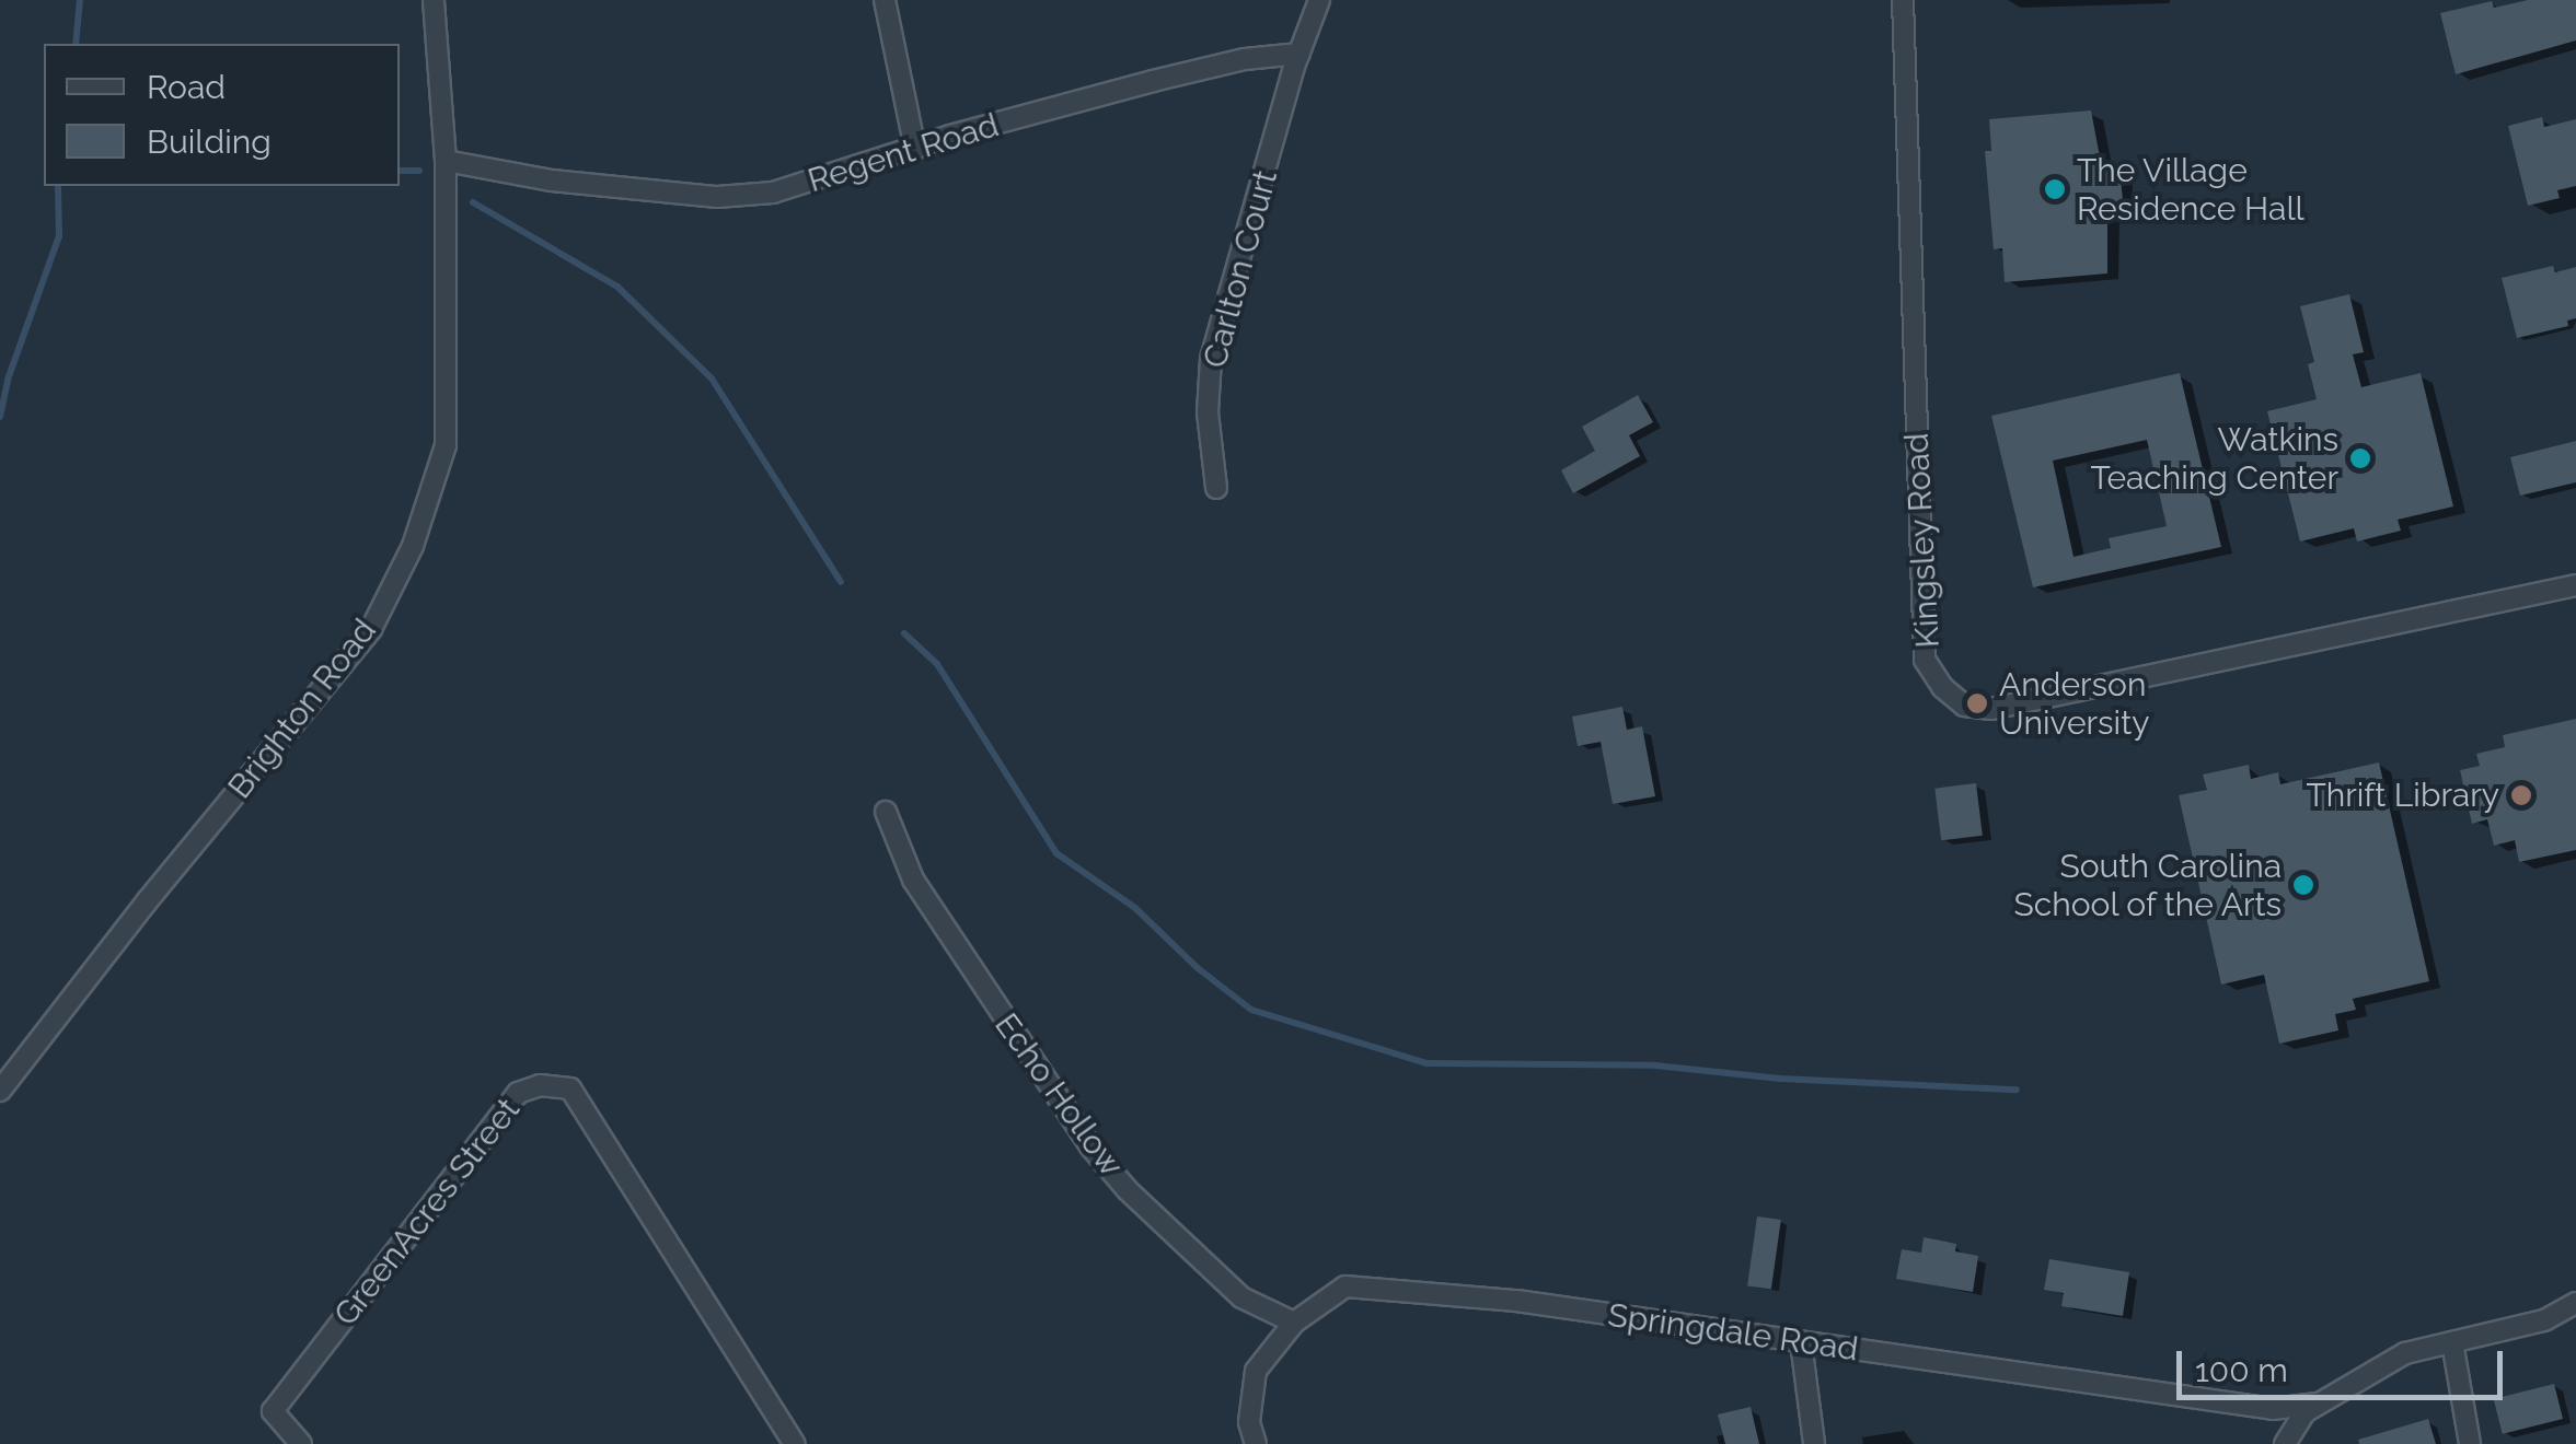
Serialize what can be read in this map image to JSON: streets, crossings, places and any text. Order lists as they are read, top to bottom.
{
  "streets": {
    "street": [
      "Regent Road",
      "Carlton Court",
      "Kingsley Road",
      "Brighton Road",
      "Echo Hollow",
      "GreenAcres Street",
      "Springdale Road"
    ]
  },
  "crossings": [
    ["Regent Road", "Carlton Court"],
    ["Regent Road", "Brighton Road"],
    ["Echo Hollow", "Springdale Road"]
  ],
  "places": [
    "The Village Residence Hall",
    "Watkins Teaching Center",
    "Anderson University",
    "Thrift Library",
    "South Carolina School of the Arts"
  ],
  "legend": ["Road", "Building"],
  "scale_bar": "100 m"
}
